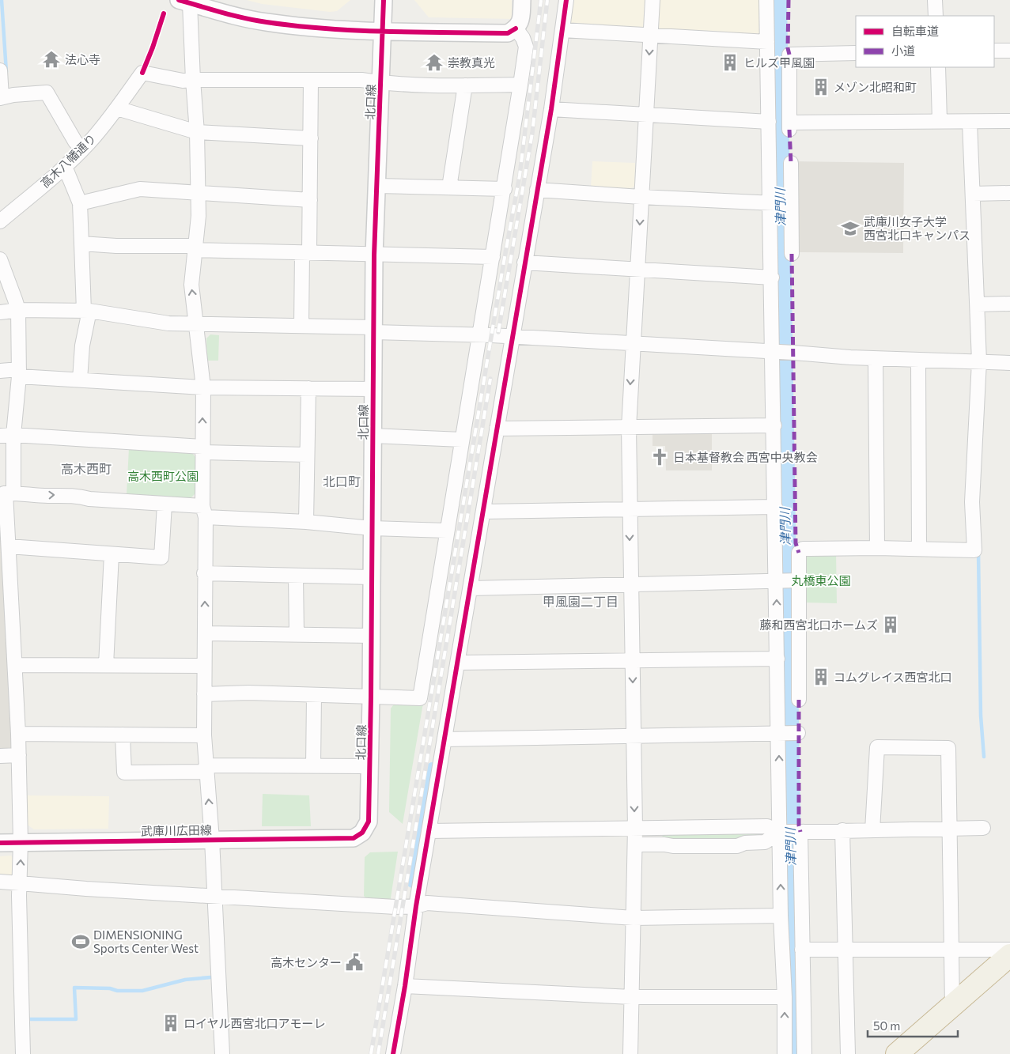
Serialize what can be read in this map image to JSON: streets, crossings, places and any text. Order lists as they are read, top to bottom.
{
  "streets": {
    "street": ["北口線", "高木八幡通り", "武庫川広田線"]
  },
  "crossings": [
    ["北口線", "武庫川広田線"]
  ],
  "districts": ["高木西町", "北口町", "甲風園二丁目"],
  "water": ["津門川"],
  "parks": ["高木西町公園", "丸橋東公園"],
  "places": {
    "temple": ["法心寺", "崇教真光"],
    "building": [
      "ヒルズ甲風園",
      "メゾン北昭和町",
      "藤和西宮北口ホームズ",
      "コムグレイス西宮北口",
      "ロイヤル西宮北口アモーレ"
    ],
    "school or university": ["武庫川女子大学 西宮北口キャンパス"],
    "church": ["日本基督教会 西宮中央教会"],
    "sports": ["DIMENSIONING Sports Center West"],
    "public building": ["高木センター"]
  },
  "legend": ["自転車道", "小道"],
  "scale_bar": "50 m"
}
